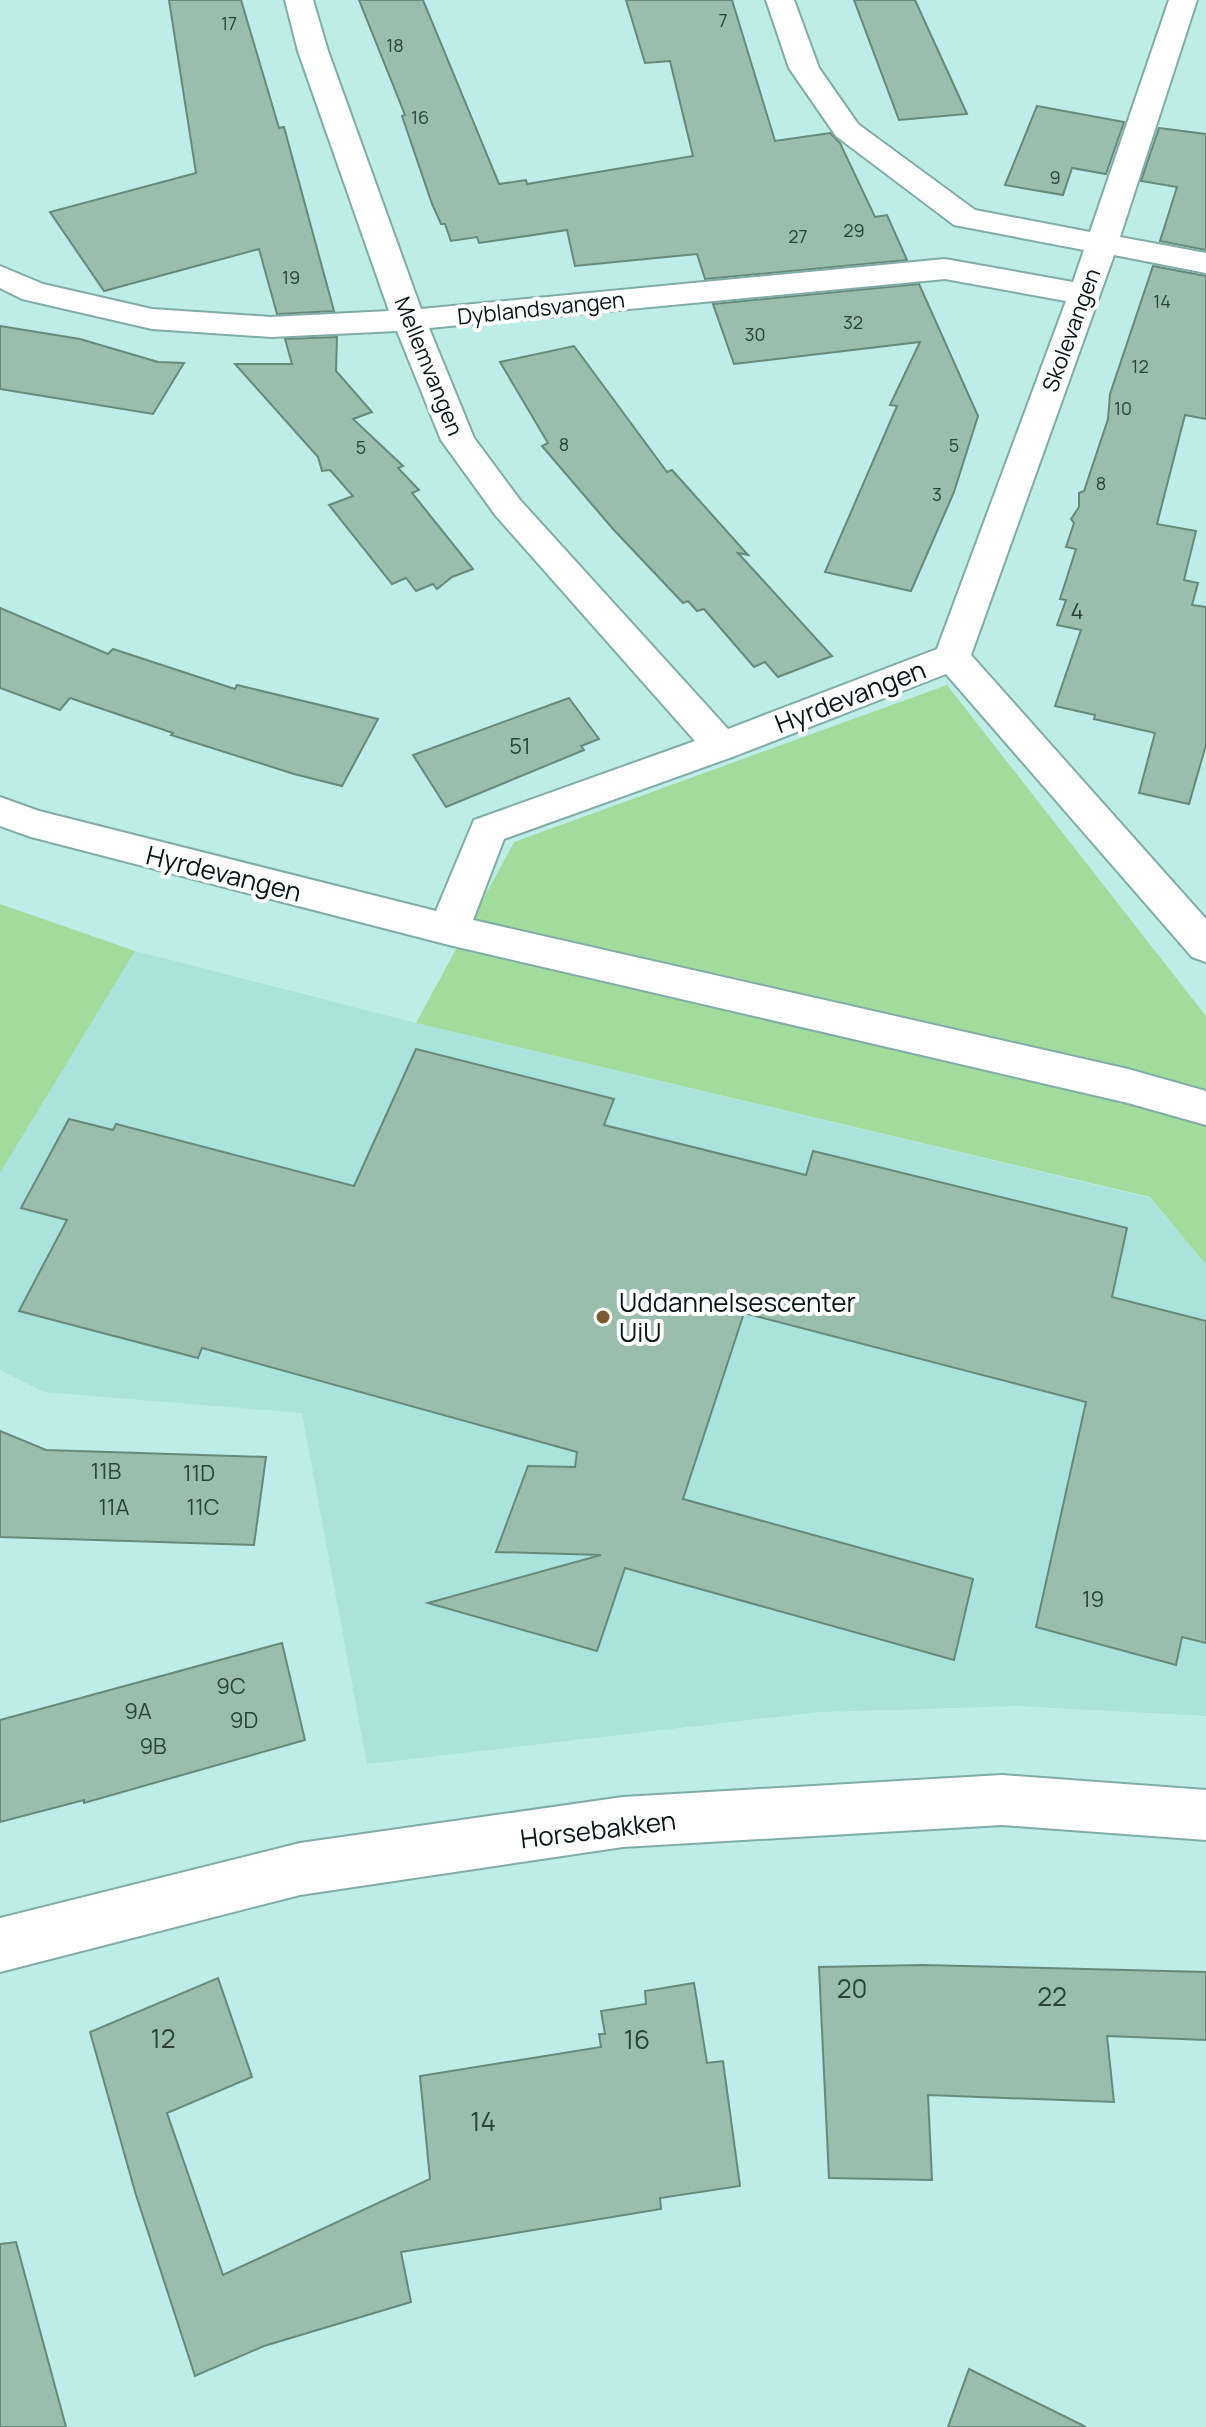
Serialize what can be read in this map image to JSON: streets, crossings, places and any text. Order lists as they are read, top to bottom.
{
  "streets": {
    "street": [
      "Dyblandsvangen",
      "Skolevangen",
      "Mellemvangen",
      "Hyrdevangen",
      "Horsebakken"
    ]
  },
  "crossings": [
    ["Dyblandsvangen", "Skolevangen"],
    ["Dyblandsvangen", "Mellemvangen"],
    ["Skolevangen", "Hyrdevangen"],
    ["Mellemvangen", "Hyrdevangen"]
  ],
  "places": ["Uddannelsescenter UiU"],
  "house_numbers": [
    "7",
    "17",
    "18",
    "16",
    "9",
    "29",
    "27",
    "19",
    "14",
    "32",
    "30",
    "12",
    "10",
    "8",
    "5",
    "5",
    "8",
    "3",
    "4",
    "51",
    "11B",
    "11D",
    "11A",
    "11C",
    "19",
    "9C",
    "9A",
    "9D",
    "9B",
    "20",
    "22",
    "12",
    "16",
    "14"
  ]
}
